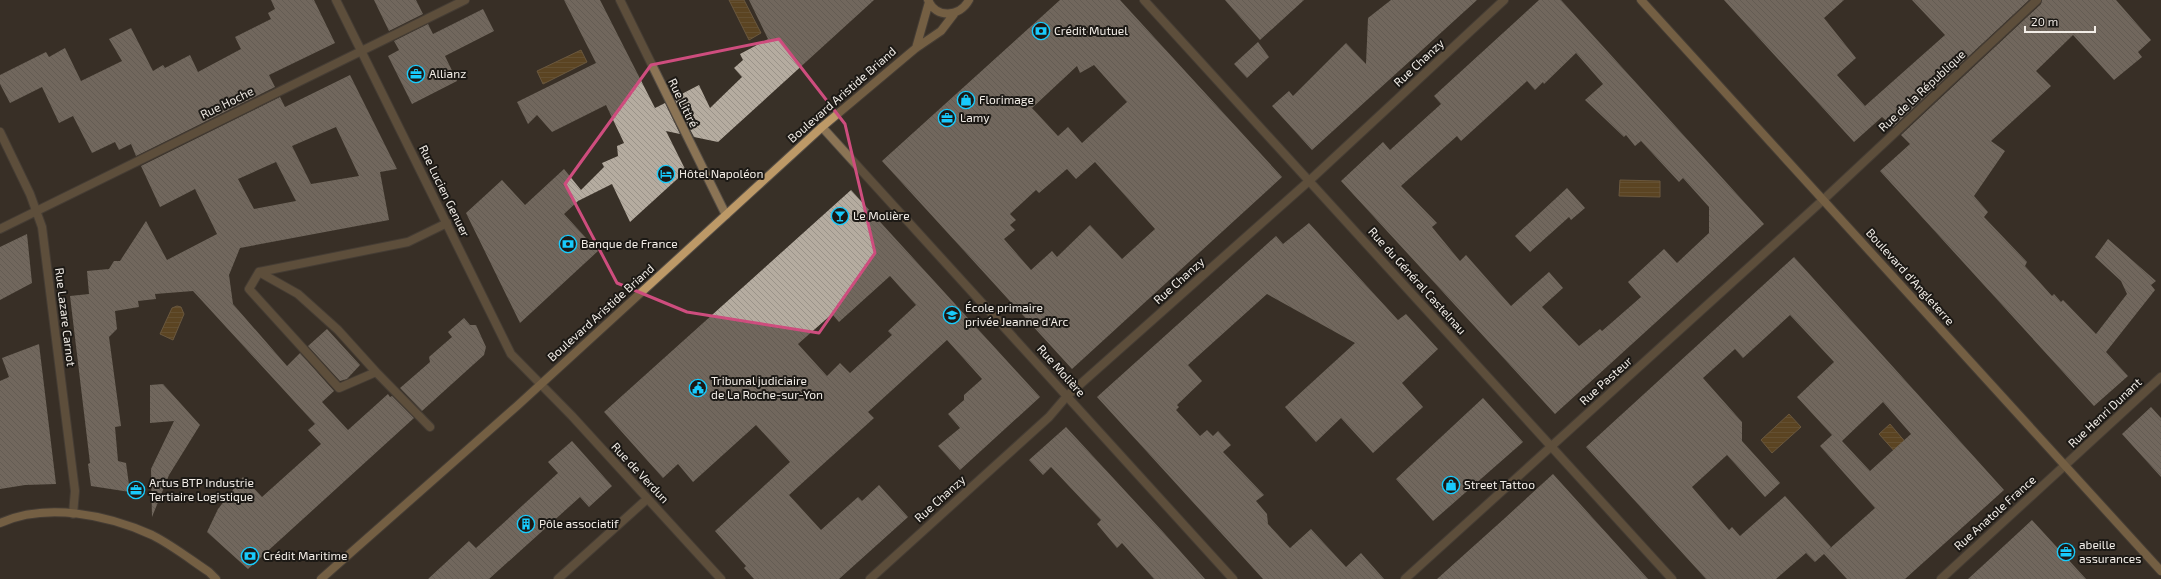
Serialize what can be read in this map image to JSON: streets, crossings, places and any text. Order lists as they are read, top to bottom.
{
  "streets": {
    "main road": ["Boulevard Aristide Briand", "Boulevard d'Angleterre"],
    "street": [
      "Rue Chanzy",
      "Rue de la République",
      "Rue Hoche",
      "Rue Littré",
      "Rue Lucien Genuer",
      "Rue du Général Castelnau",
      "Rue Lazare Carnot",
      "Rue Molière",
      "Rue Pasteur",
      "Rue Henri Dunant",
      "Rue de Verdun",
      "Rue Anatole France"
    ]
  },
  "crossings": [
    ["Rue Chanzy", "Rue du Général Castelnau"],
    ["Rue Chanzy", "Rue Molière"],
    ["Rue de la République", "Boulevard d'Angleterre"],
    ["Rue de la République", "Rue Pasteur"],
    ["Boulevard Aristide Briand", "Rue Littré"],
    ["Boulevard Aristide Briand", "Rue Lucien Genuer"],
    ["Boulevard Aristide Briand", "Rue Molière"],
    ["Boulevard Aristide Briand", "Rue de Verdun"],
    ["Rue Hoche", "Rue Lucien Genuer"],
    ["Rue Hoche", "Rue Lazare Carnot"],
    ["Rue Lucien Genuer", "Rue de Verdun"],
    ["Boulevard d'Angleterre", "Rue Pasteur"],
    ["Boulevard d'Angleterre", "Rue Henri Dunant"],
    ["Boulevard d'Angleterre", "Rue Anatole France"],
    ["Rue du Général Castelnau", "Rue Pasteur"],
    ["Rue Henri Dunant", "Rue Anatole France"]
  ],
  "places": {
    "bank": ["Crédit Mutuel", "Banque de France", "Crédit Maritime"],
    "office": [
      "Allianz",
      "Lamy",
      "Artus BTP Industrie Tertiaire Logistique",
      "abeille assurances"
    ],
    "shop": ["Florimage", "Street Tattoo"],
    "hotel": ["Hôtel Napoléon"],
    "bar": ["Le Molière"],
    "school or university": ["École primaire privée Jeanne d'Arc"],
    "public building": ["Tribunal judiciaire de La Roche-sur-Yon"],
    "building": ["Pôle associatif"]
  },
  "scale_bar": "20 m"
}
